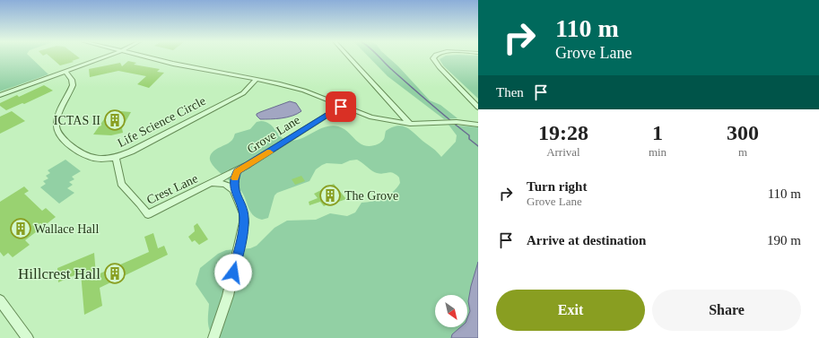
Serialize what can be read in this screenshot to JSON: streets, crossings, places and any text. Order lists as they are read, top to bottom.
{
  "streets": {
    "street": ["Life Science Circle", "Grove Lane", "Crest Lane"]
  },
  "crossings": [
    ["Life Science Circle", "Crest Lane"],
    ["Grove Lane", "Crest Lane"]
  ],
  "places": {
    "building": [
      "ICTAS II",
      "The Grove",
      "Wallace Hall",
      "Hillcrest Hall"
    ]
  },
  "north": "bottom right",
  "page": {
    "turn": ["110 m", "Grove Lane"],
    "then": "Then",
    "eta": [
      "19:28",
      "Arrival",
      "1",
      "min",
      "300",
      "m"
    ],
    "list": [
      {
        "name": "Turn right",
        "note": "Grove Lane",
        "value": "110 m"
      },
      {
        "name": "Arrive at destination",
        "value": "190 m"
      }
    ],
    "buttons": ["Exit", "Share"]
  }
}
